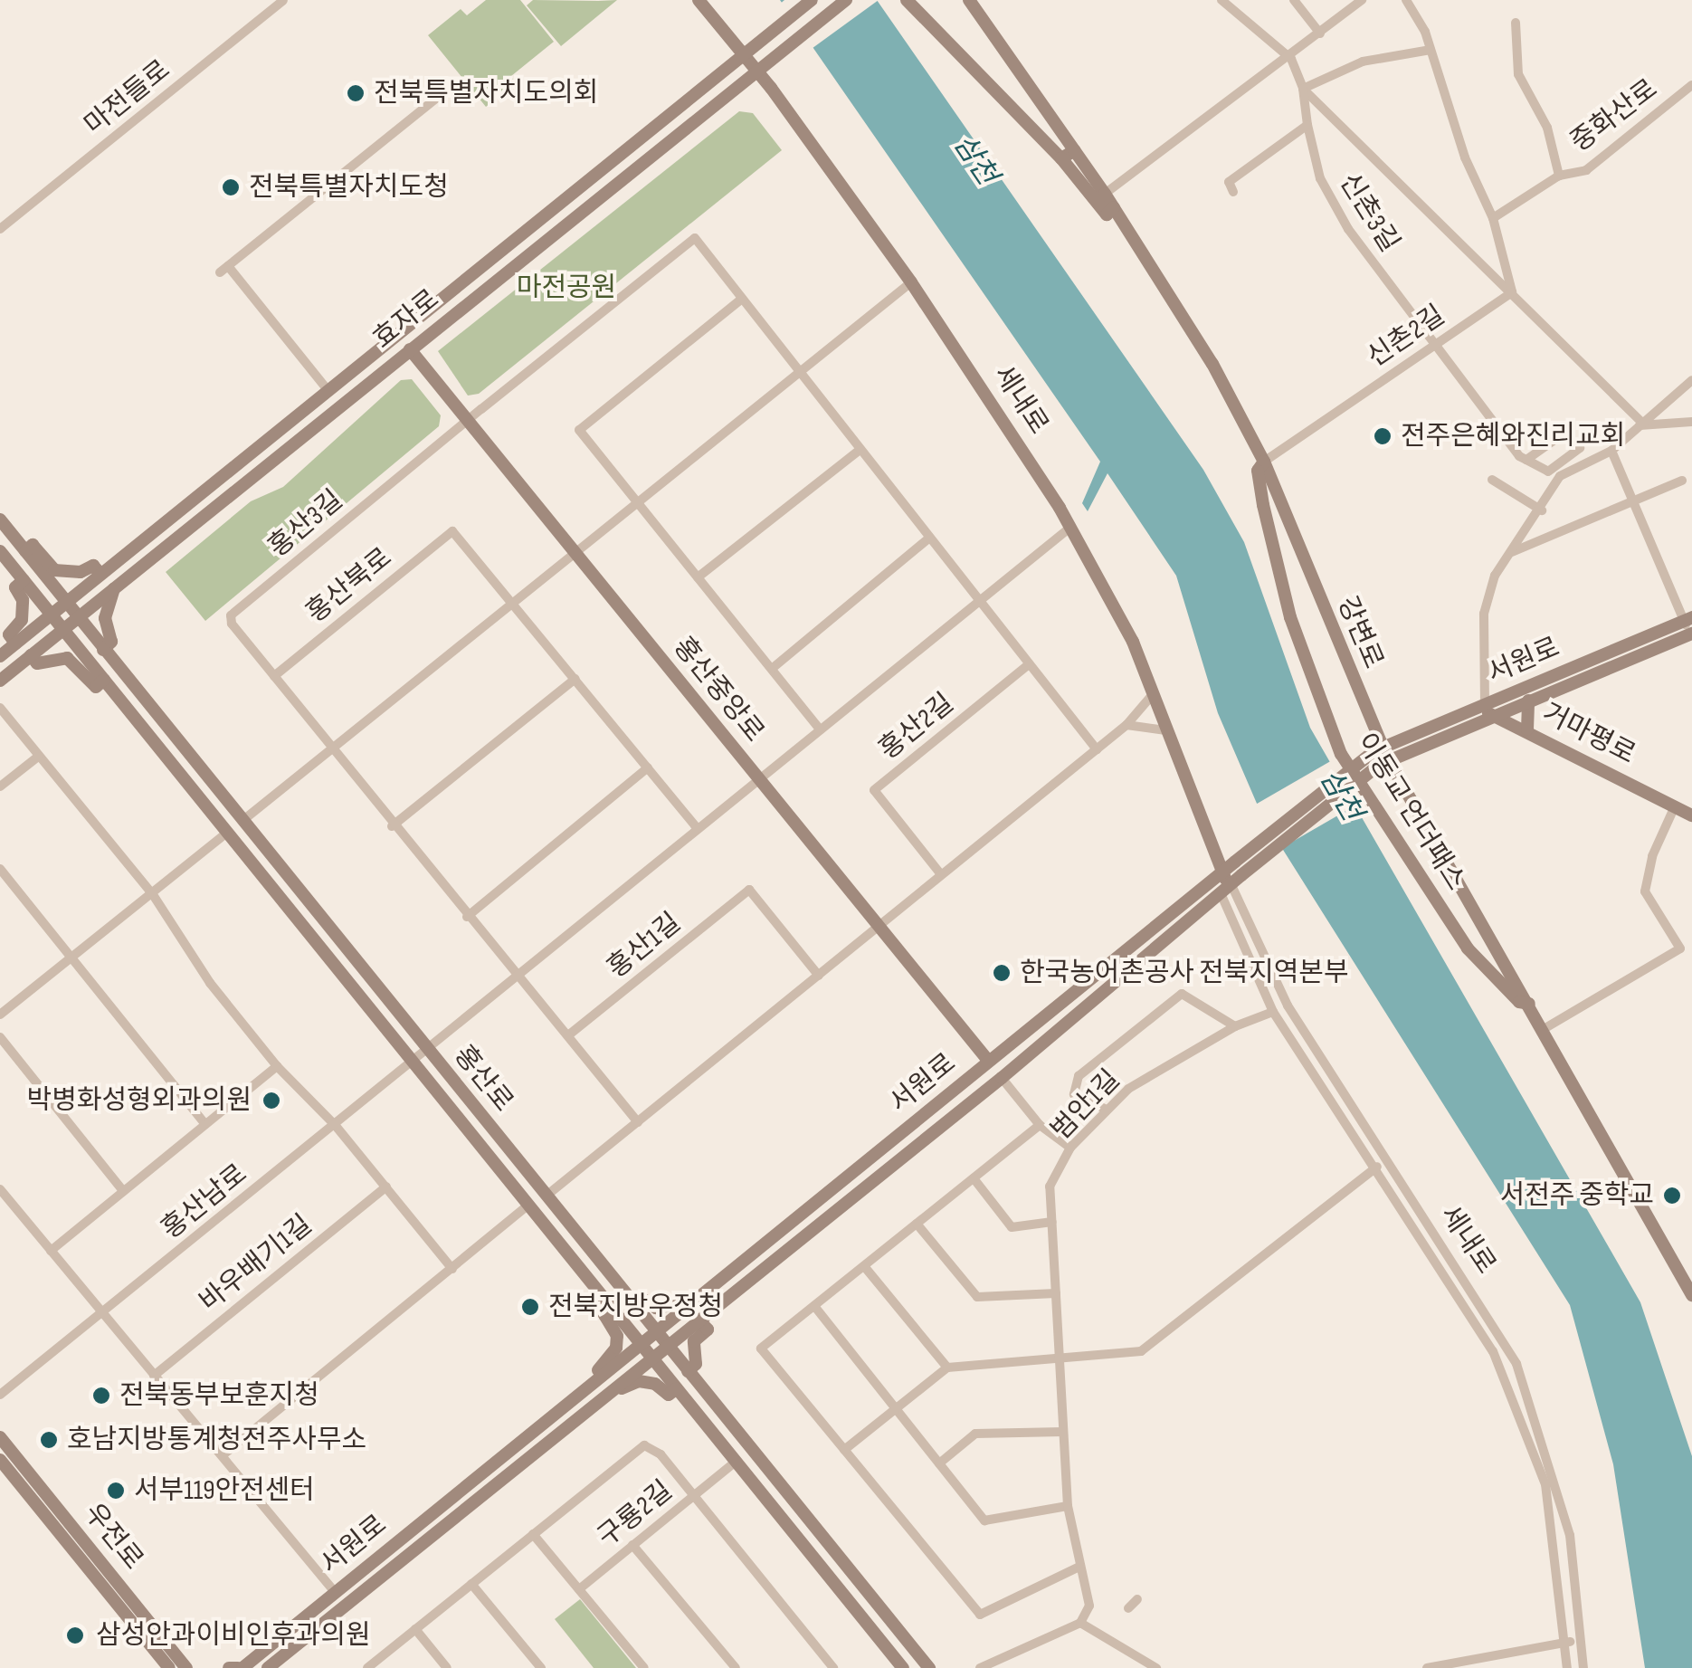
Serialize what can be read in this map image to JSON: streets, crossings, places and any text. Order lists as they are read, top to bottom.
{
  "streets": {
    "street": [
      "마전들로",
      "중화산로",
      "신촌3길",
      "효자로",
      "신촌2길",
      "세내로",
      "홍산3길",
      "홍산북로",
      "강변로",
      "서원로",
      "홍산중앙로",
      "홍산2길",
      "거마평로",
      "이동교 언더패스",
      "홍산1길",
      "홍산로",
      "범안1길",
      "홍산남로",
      "바우배기1길",
      "구룡2길",
      "우전로"
    ]
  },
  "crossings": [
    ["신촌3길", "신촌2길"],
    ["효자로", "세내로"],
    ["효자로", "홍산중앙로"],
    ["효자로", "홍산로"],
    ["신촌2길", "강변로"],
    ["신촌2길", "이동교 언더패스"],
    ["세내로", "서원로"],
    ["세내로", "범안1길"],
    ["세내로", "홍산남로"],
    ["홍산3길", "홍산북로"],
    ["홍산3길", "홍산중앙로"],
    ["강변로", "서원로"],
    ["강변로", "이동교 언더패스"],
    ["서원로", "홍산중앙로"],
    ["서원로", "거마평로"],
    ["서원로", "홍산로"],
    ["홍산중앙로", "홍산남로"],
    ["홍산로", "홍산남로"]
  ],
  "water": ["삼천"],
  "parks": ["마전공원"],
  "places": [
    "전북특별자치도의회",
    "전북특별자치도청",
    "전주은혜와진리교회",
    "한국농어촌공사 전북지역본부",
    "박병화성형외과의원",
    "서전주 중학교",
    "전북지방우정청",
    "전북동부보훈지청",
    "호남지방통계청전주사무소",
    "서부119안전센터",
    "삼성안과이비인후과의원"
  ]
}
